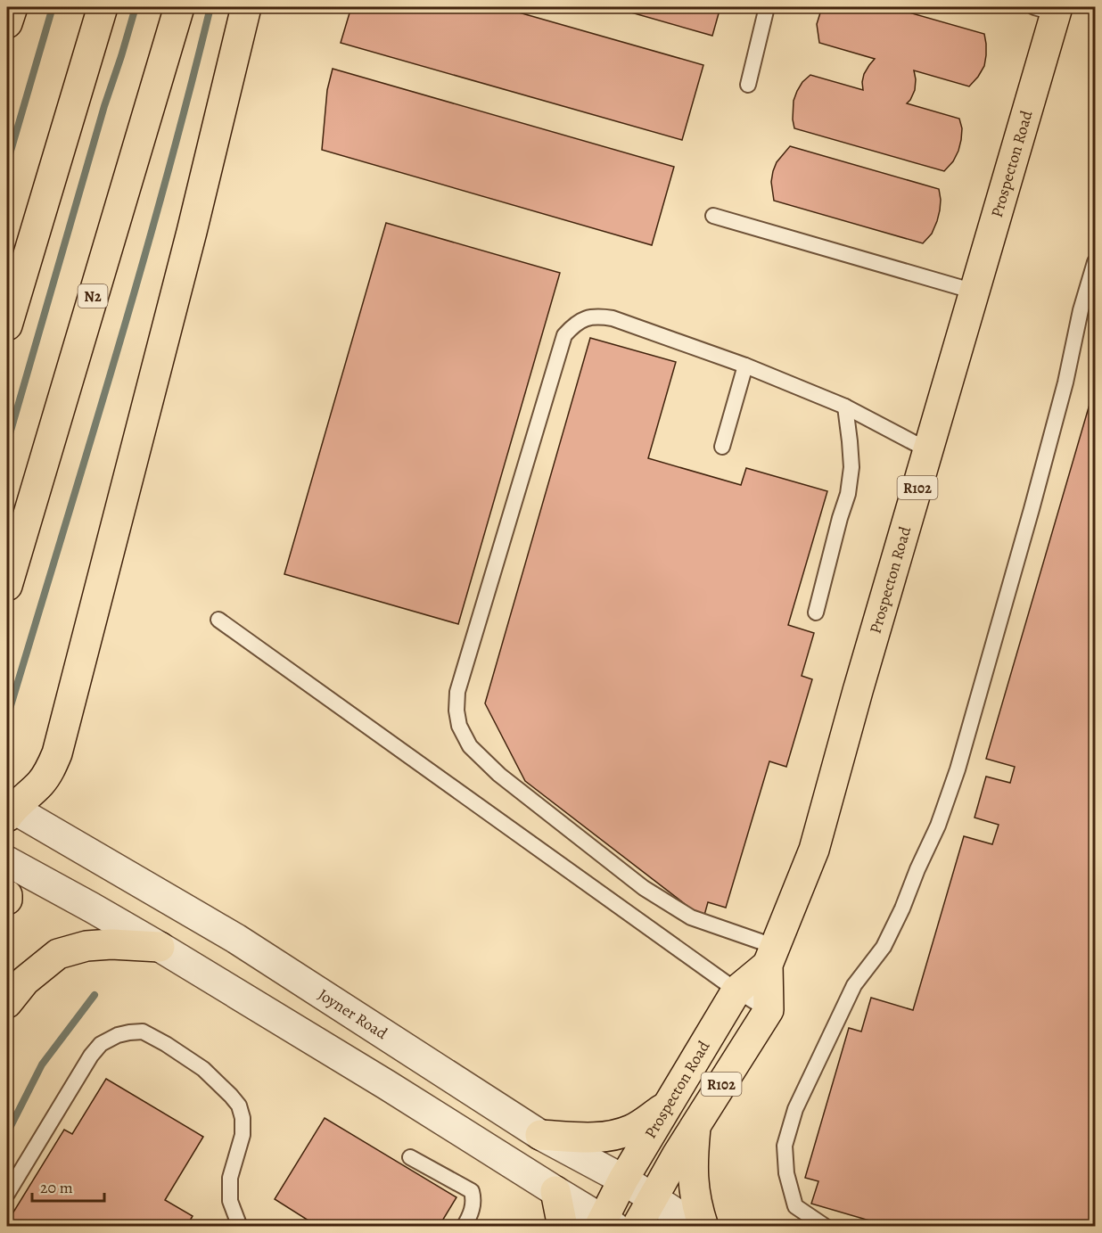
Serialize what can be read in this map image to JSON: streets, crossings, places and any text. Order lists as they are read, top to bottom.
{
  "streets": {
    "main road": ["Prospecton Road", "N2", "R102"],
    "street": ["Joyner Road"]
  },
  "crossings": [
    ["Prospecton Road", "Joyner Road"]
  ],
  "scale_bar": "20 m"
}
